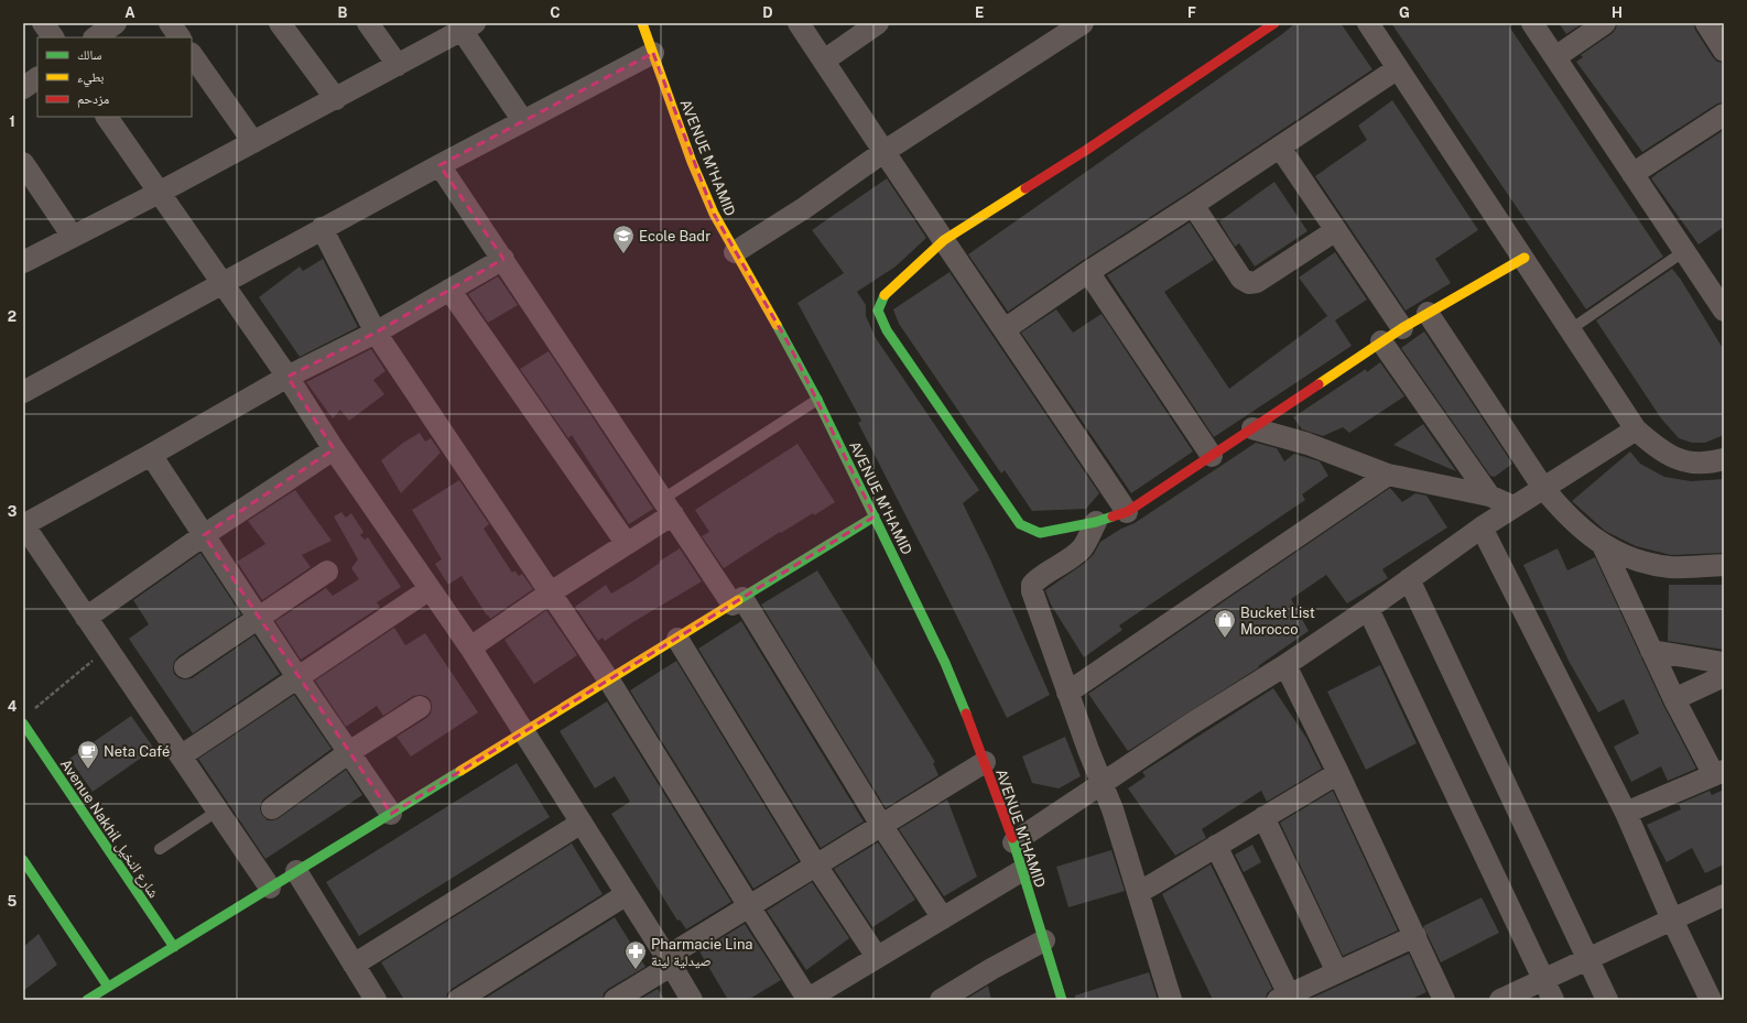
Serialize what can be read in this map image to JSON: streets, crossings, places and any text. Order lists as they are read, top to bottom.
{
  "streets": {
    "street": ["AVENUE M'HAMID", "Avenue Nakhil شارع النخيل"]
  },
  "places": {
    "school or university": ["Ecole Badr"],
    "shop": ["Bucket List Morocco"],
    "cafe": ["Neta Café"],
    "pharmacy": ["Pharmacie Lina صيدلية لينة"]
  },
  "legend": ["سالك", "بطيء", "مزدحم"],
  "grid": {
    "columns": [
      "A",
      "B",
      "C",
      "D",
      "E",
      "F",
      "G",
      "H"
    ],
    "rows": [
      "1",
      "2",
      "3",
      "4",
      "5"
    ]
  }
}
